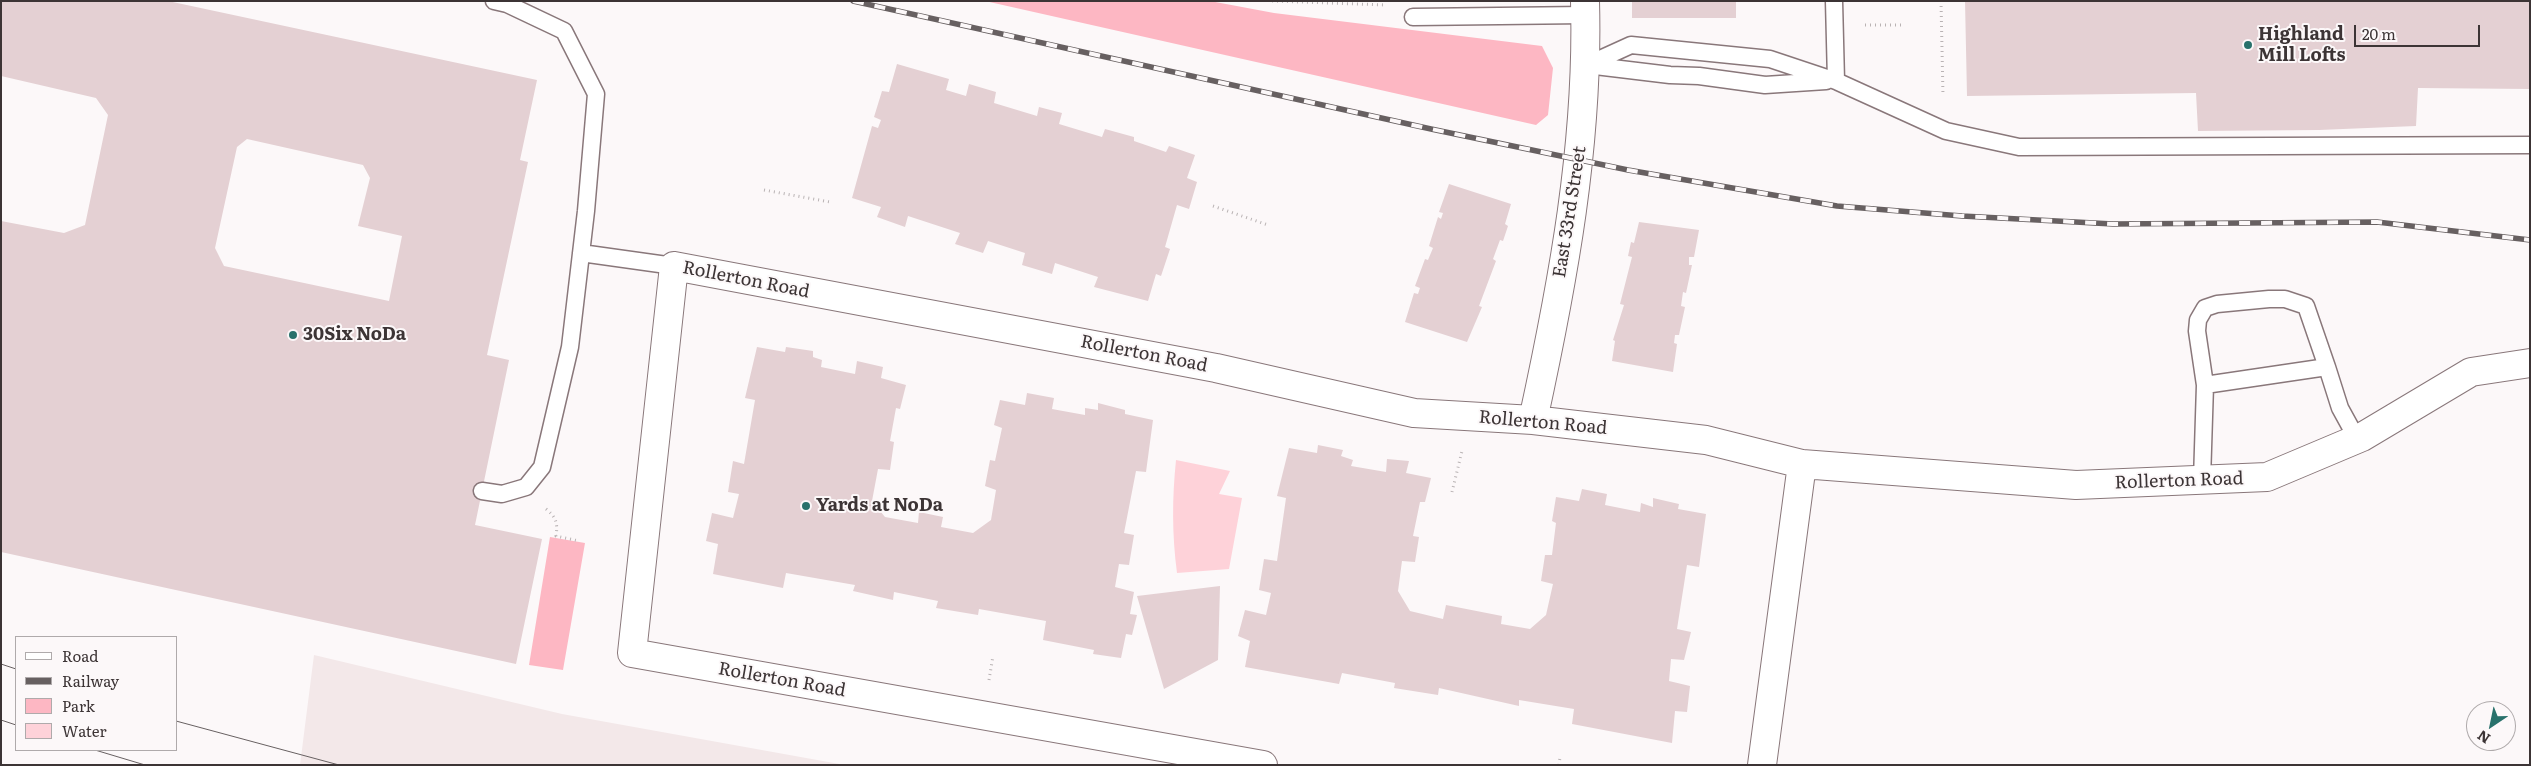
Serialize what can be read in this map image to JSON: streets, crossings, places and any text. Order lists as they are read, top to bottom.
{
  "streets": {
    "street": ["East 33rd Street", "Rollerton Road"]
  },
  "crossings": [
    ["East 33rd Street", "Rollerton Road"]
  ],
  "places": ["Highland Mill Lofts", "30Six NoDa", "Yards at NoDa"],
  "legend": [
    "Road",
    "Railway",
    "Park",
    "Water"
  ],
  "scale_bar": "20 m",
  "north": "bottom left"
}
